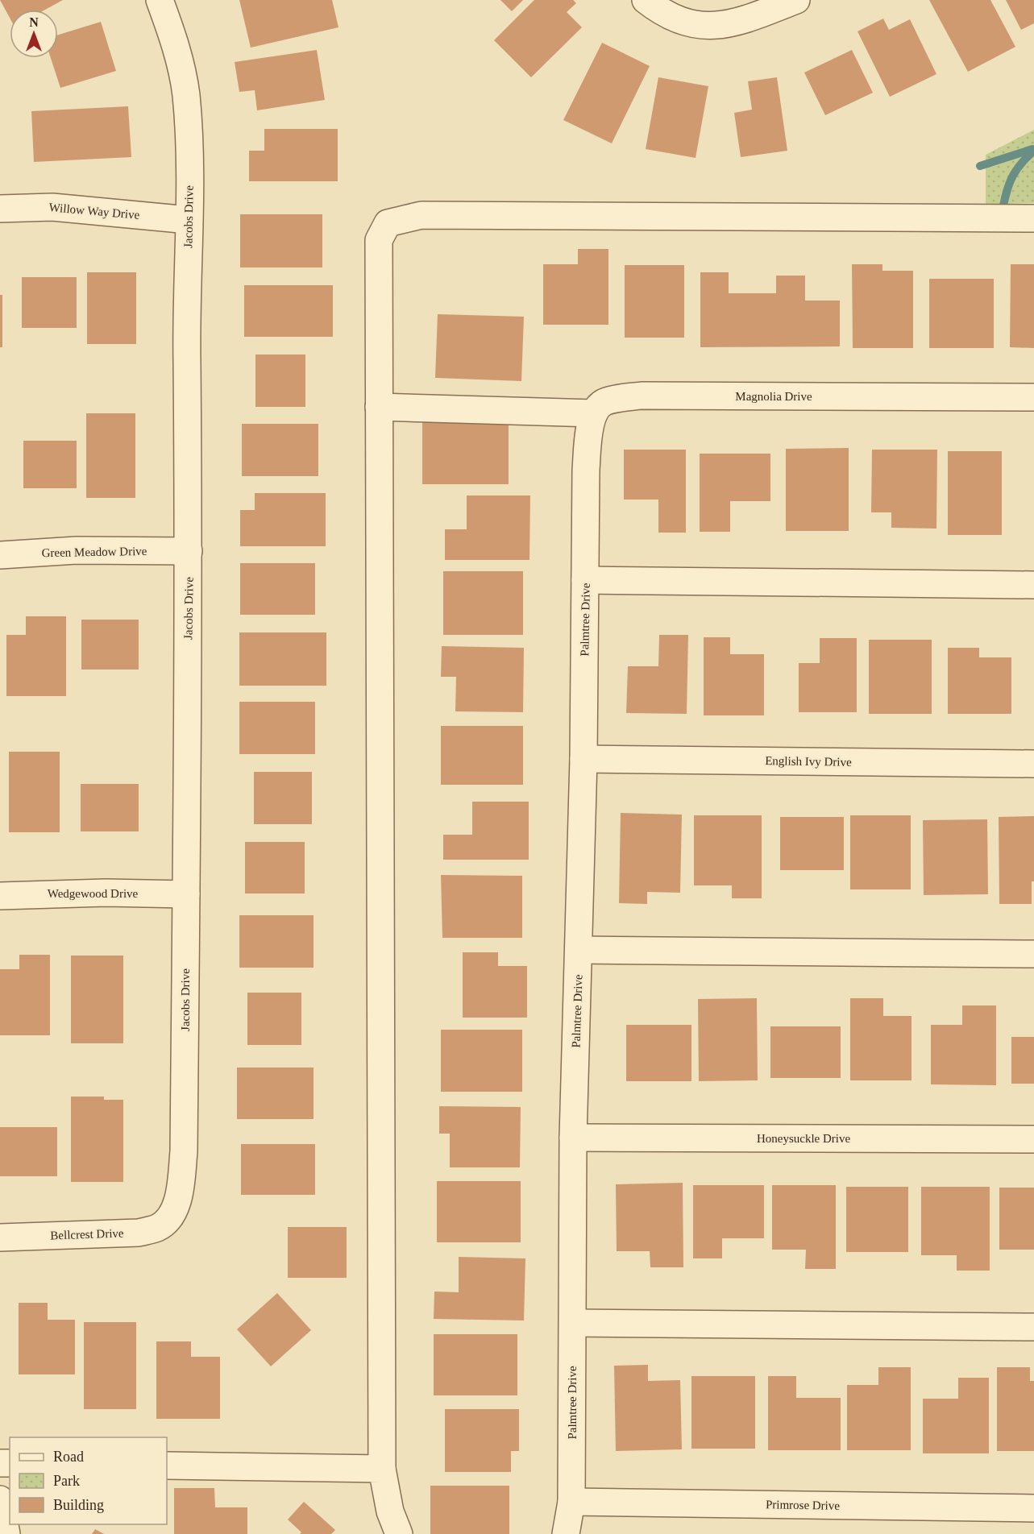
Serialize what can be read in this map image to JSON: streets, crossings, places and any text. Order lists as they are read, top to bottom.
{
  "streets": {
    "street": [
      "Willow Way Drive",
      "Jacobs Drive",
      "Magnolia Drive",
      "Green Meadow Drive",
      "Palmtree Drive",
      "English Ivy Drive",
      "Wedgewood Drive",
      "Honeysuckle Drive",
      "Bellcrest Drive",
      "Primrose Drive"
    ]
  },
  "crossings": [
    ["Willow Way Drive", "Jacobs Drive"],
    ["Jacobs Drive", "Green Meadow Drive"],
    ["Jacobs Drive", "Wedgewood Drive"],
    ["Jacobs Drive", "Bellcrest Drive"],
    ["Magnolia Drive", "Palmtree Drive"],
    ["Palmtree Drive", "English Ivy Drive"],
    ["Palmtree Drive", "Honeysuckle Drive"],
    ["Palmtree Drive", "Primrose Drive"]
  ],
  "legend": ["Road", "Park", "Building"],
  "north": "top"
}
